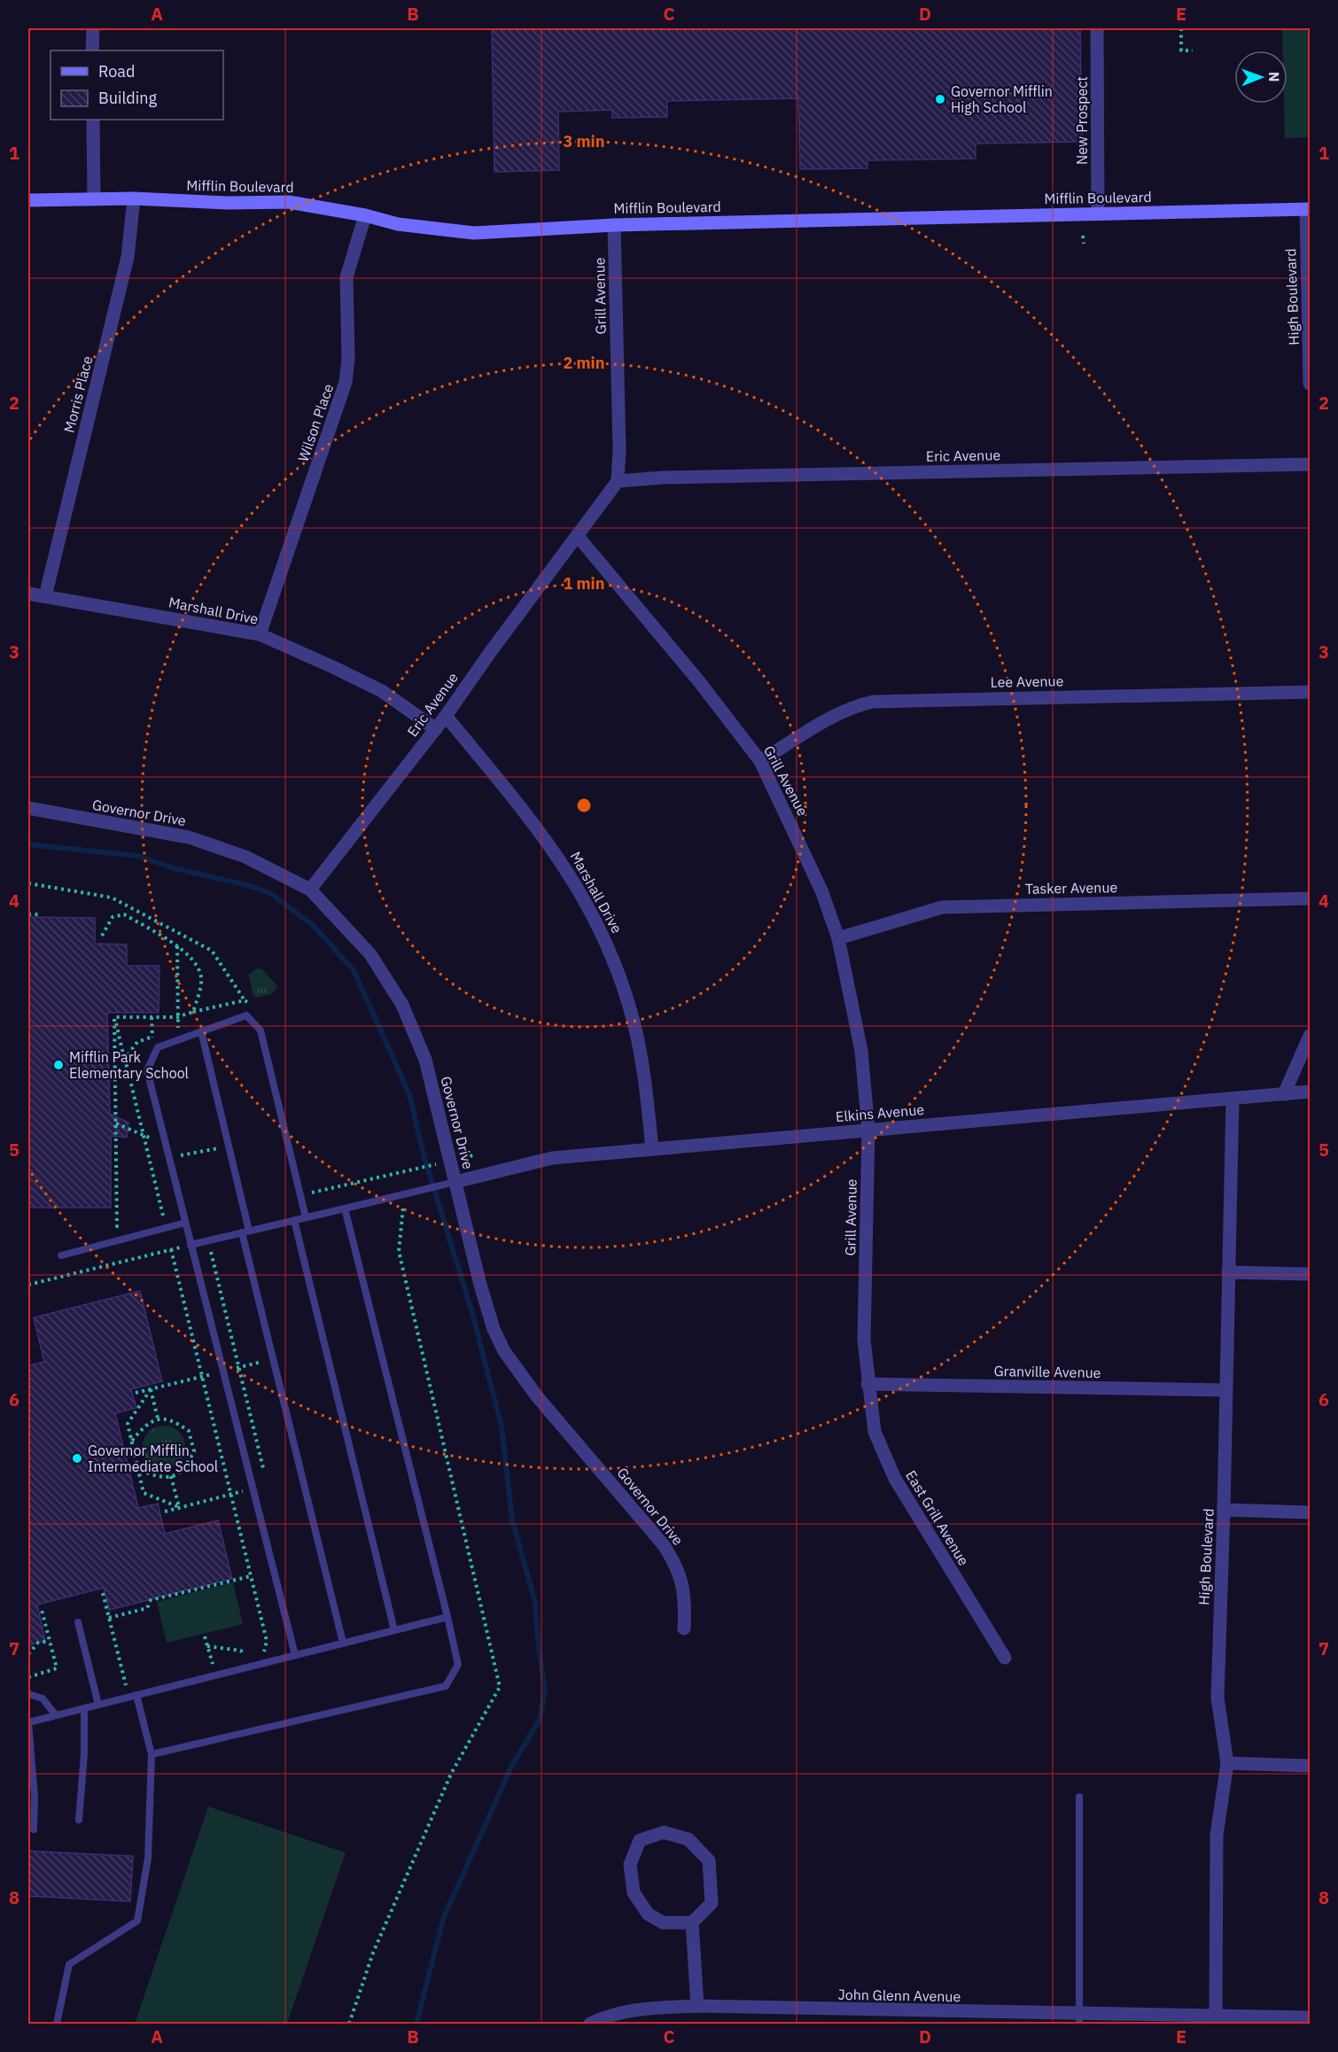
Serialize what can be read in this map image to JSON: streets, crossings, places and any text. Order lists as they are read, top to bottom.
{
  "streets": {
    "street": [
      "New Prospect",
      "Mifflin Boulevard",
      "Grill Avenue",
      "High Boulevard",
      "Morris Place",
      "Wilson Place",
      "Eric Avenue",
      "Marshall Drive",
      "Lee Avenue",
      "Governor Drive",
      "Tasker Avenue",
      "Elkins Avenue",
      "Granville Avenue",
      "East Grill Avenue",
      "John Glenn Avenue"
    ]
  },
  "crossings": [
    ["New Prospect", "Mifflin Boulevard"],
    ["Mifflin Boulevard", "Grill Avenue"],
    ["Mifflin Boulevard", "High Boulevard"],
    ["Mifflin Boulevard", "Morris Place"],
    ["Mifflin Boulevard", "Wilson Place"],
    ["Grill Avenue", "Eric Avenue"],
    ["Grill Avenue", "Lee Avenue"],
    ["Grill Avenue", "Tasker Avenue"],
    ["Grill Avenue", "Elkins Avenue"],
    ["Grill Avenue", "Granville Avenue"],
    ["Grill Avenue", "East Grill Avenue"],
    ["High Boulevard", "Elkins Avenue"],
    ["High Boulevard", "Granville Avenue"],
    ["High Boulevard", "John Glenn Avenue"],
    ["Morris Place", "Marshall Drive"],
    ["Wilson Place", "Marshall Drive"],
    ["Eric Avenue", "Marshall Drive"],
    ["Eric Avenue", "Governor Drive"],
    ["Marshall Drive", "Elkins Avenue"],
    ["Governor Drive", "Elkins Avenue"],
    ["Granville Avenue", "East Grill Avenue"]
  ],
  "places": ["Governor Mifflin High School", "Mifflin Park Elementary School", "Governor Mifflin Intermediate School"],
  "legend": ["Road", "Building"],
  "north": "right",
  "grid": {
    "columns": [
      "A",
      "B",
      "C",
      "D",
      "E"
    ],
    "rows": [
      "1",
      "2",
      "3",
      "4",
      "5",
      "6",
      "7",
      "8"
    ]
  },
  "rings": ["3 min", "2 min", "1 min"]
}
